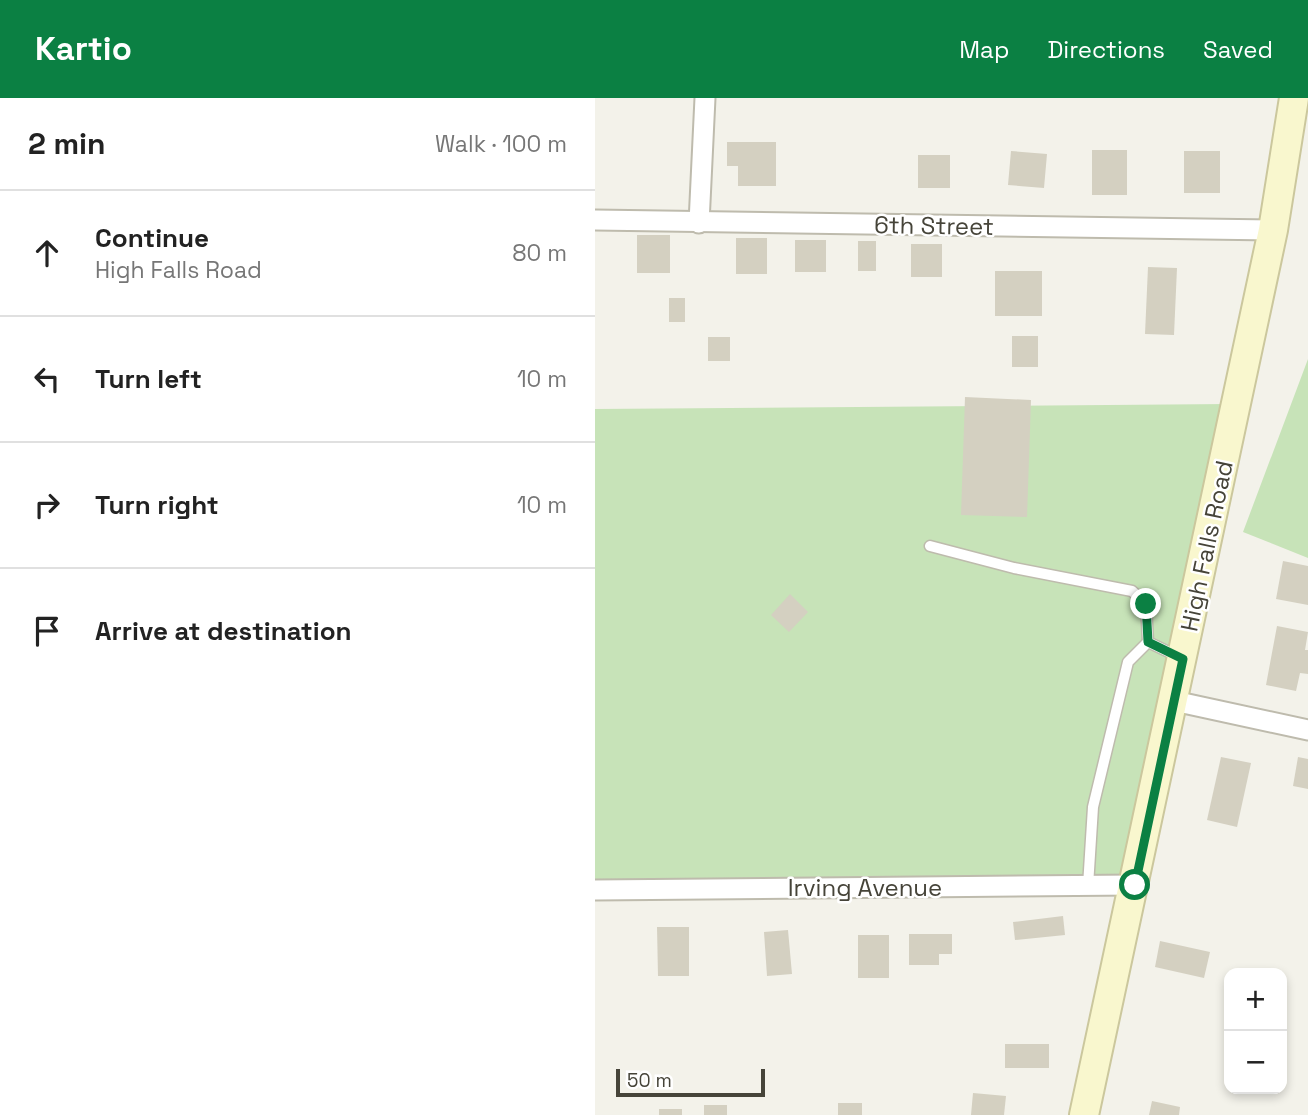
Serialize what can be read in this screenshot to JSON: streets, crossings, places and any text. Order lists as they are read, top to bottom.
{
  "streets": {
    "street": ["6th Street", "High Falls Road", "Irving Avenue"]
  },
  "crossings": [
    ["6th Street", "High Falls Road"],
    ["High Falls Road", "Irving Avenue"]
  ],
  "scale_bar": "50 m",
  "page": {
    "header": "Kartio",
    "nav": ["Map", "Directions", "Saved"],
    "heading": ["2 min", "Walk · 100 m"],
    "list": [
      ["Continue", "High Falls Road", "80 m"],
      ["Turn left", "10 m"],
      ["Turn right", "10 m"],
      "Arrive at destination"
    ],
    "map_buttons": ["+", "−"],
    "scale": "50 m"
  }
}
